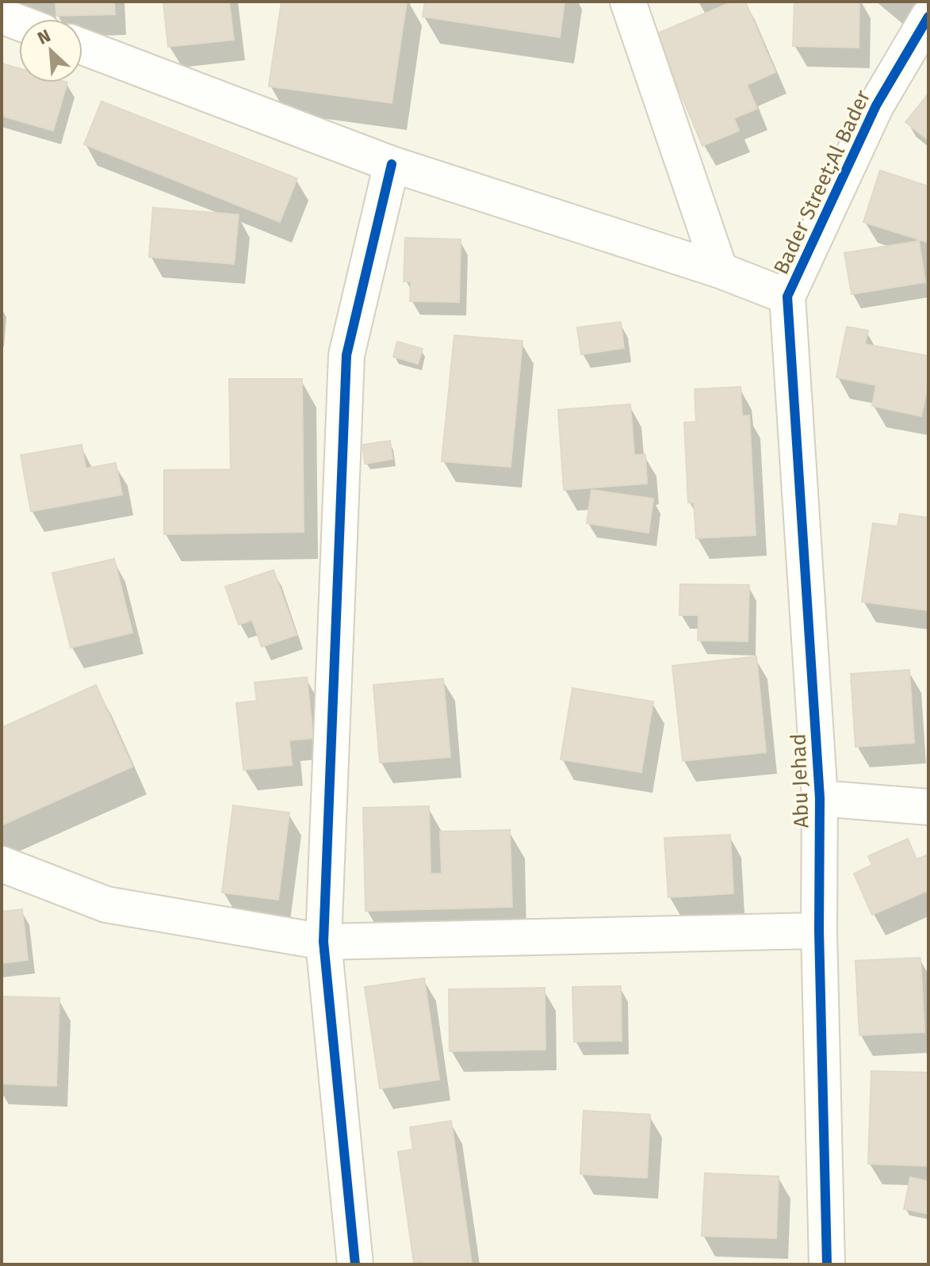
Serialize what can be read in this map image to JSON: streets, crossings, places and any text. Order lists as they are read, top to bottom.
{
  "streets": {
    "street": ["Bader Street;Al Bader", "Abu Jehad"]
  },
  "crossings": [
    ["Bader Street;Al Bader", "Abu Jehad"]
  ],
  "north": "top left"
}
